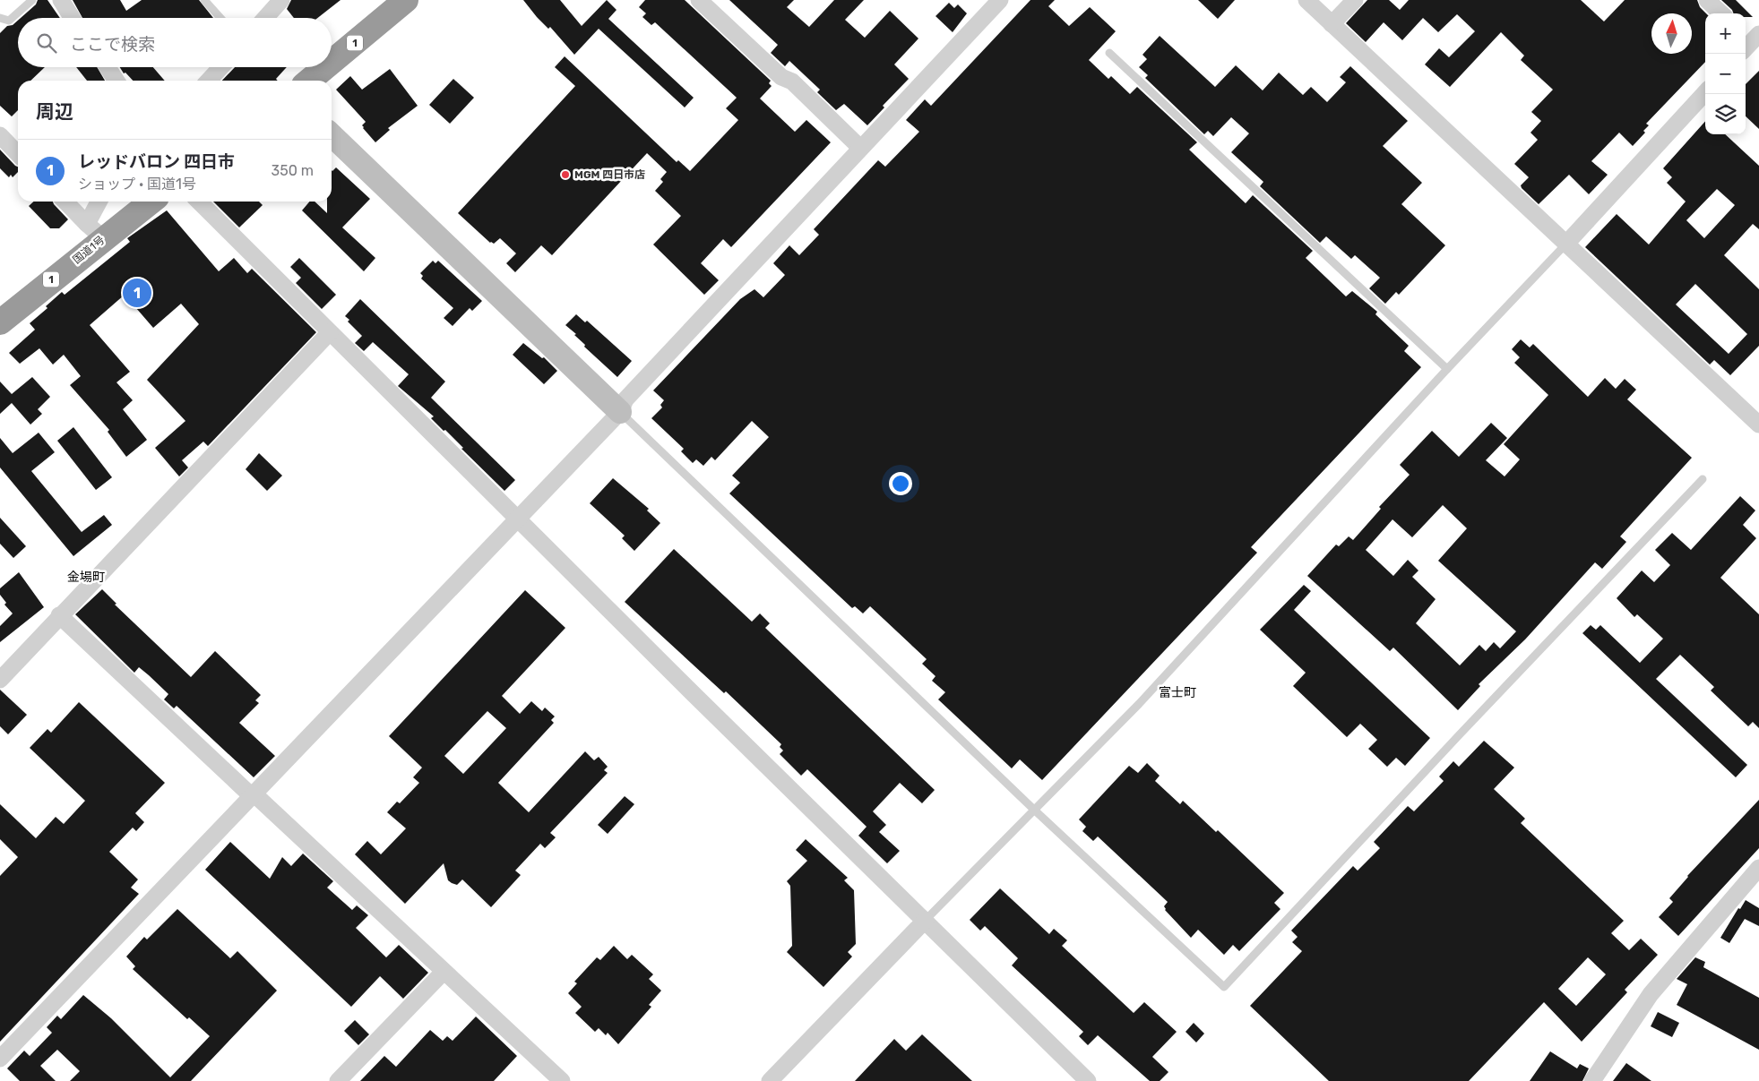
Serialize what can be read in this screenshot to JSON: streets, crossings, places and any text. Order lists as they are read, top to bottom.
{
  "streets": {
    "highway": ["1", "国道1号"]
  },
  "districts": ["金場町", "富士町"],
  "places": ["MGM 四日市店"],
  "north": "top",
  "page": {
    "map_buttons": ["+", "−"],
    "search": "ここで検索",
    "heading": "周辺",
    "list": [
      {
        "mark": "1",
        "name": "レッドバロン 四日市",
        "note": "ショップ · 国道1号",
        "value": "350 m"
      }
    ],
    "pins": "1"
  }
}
